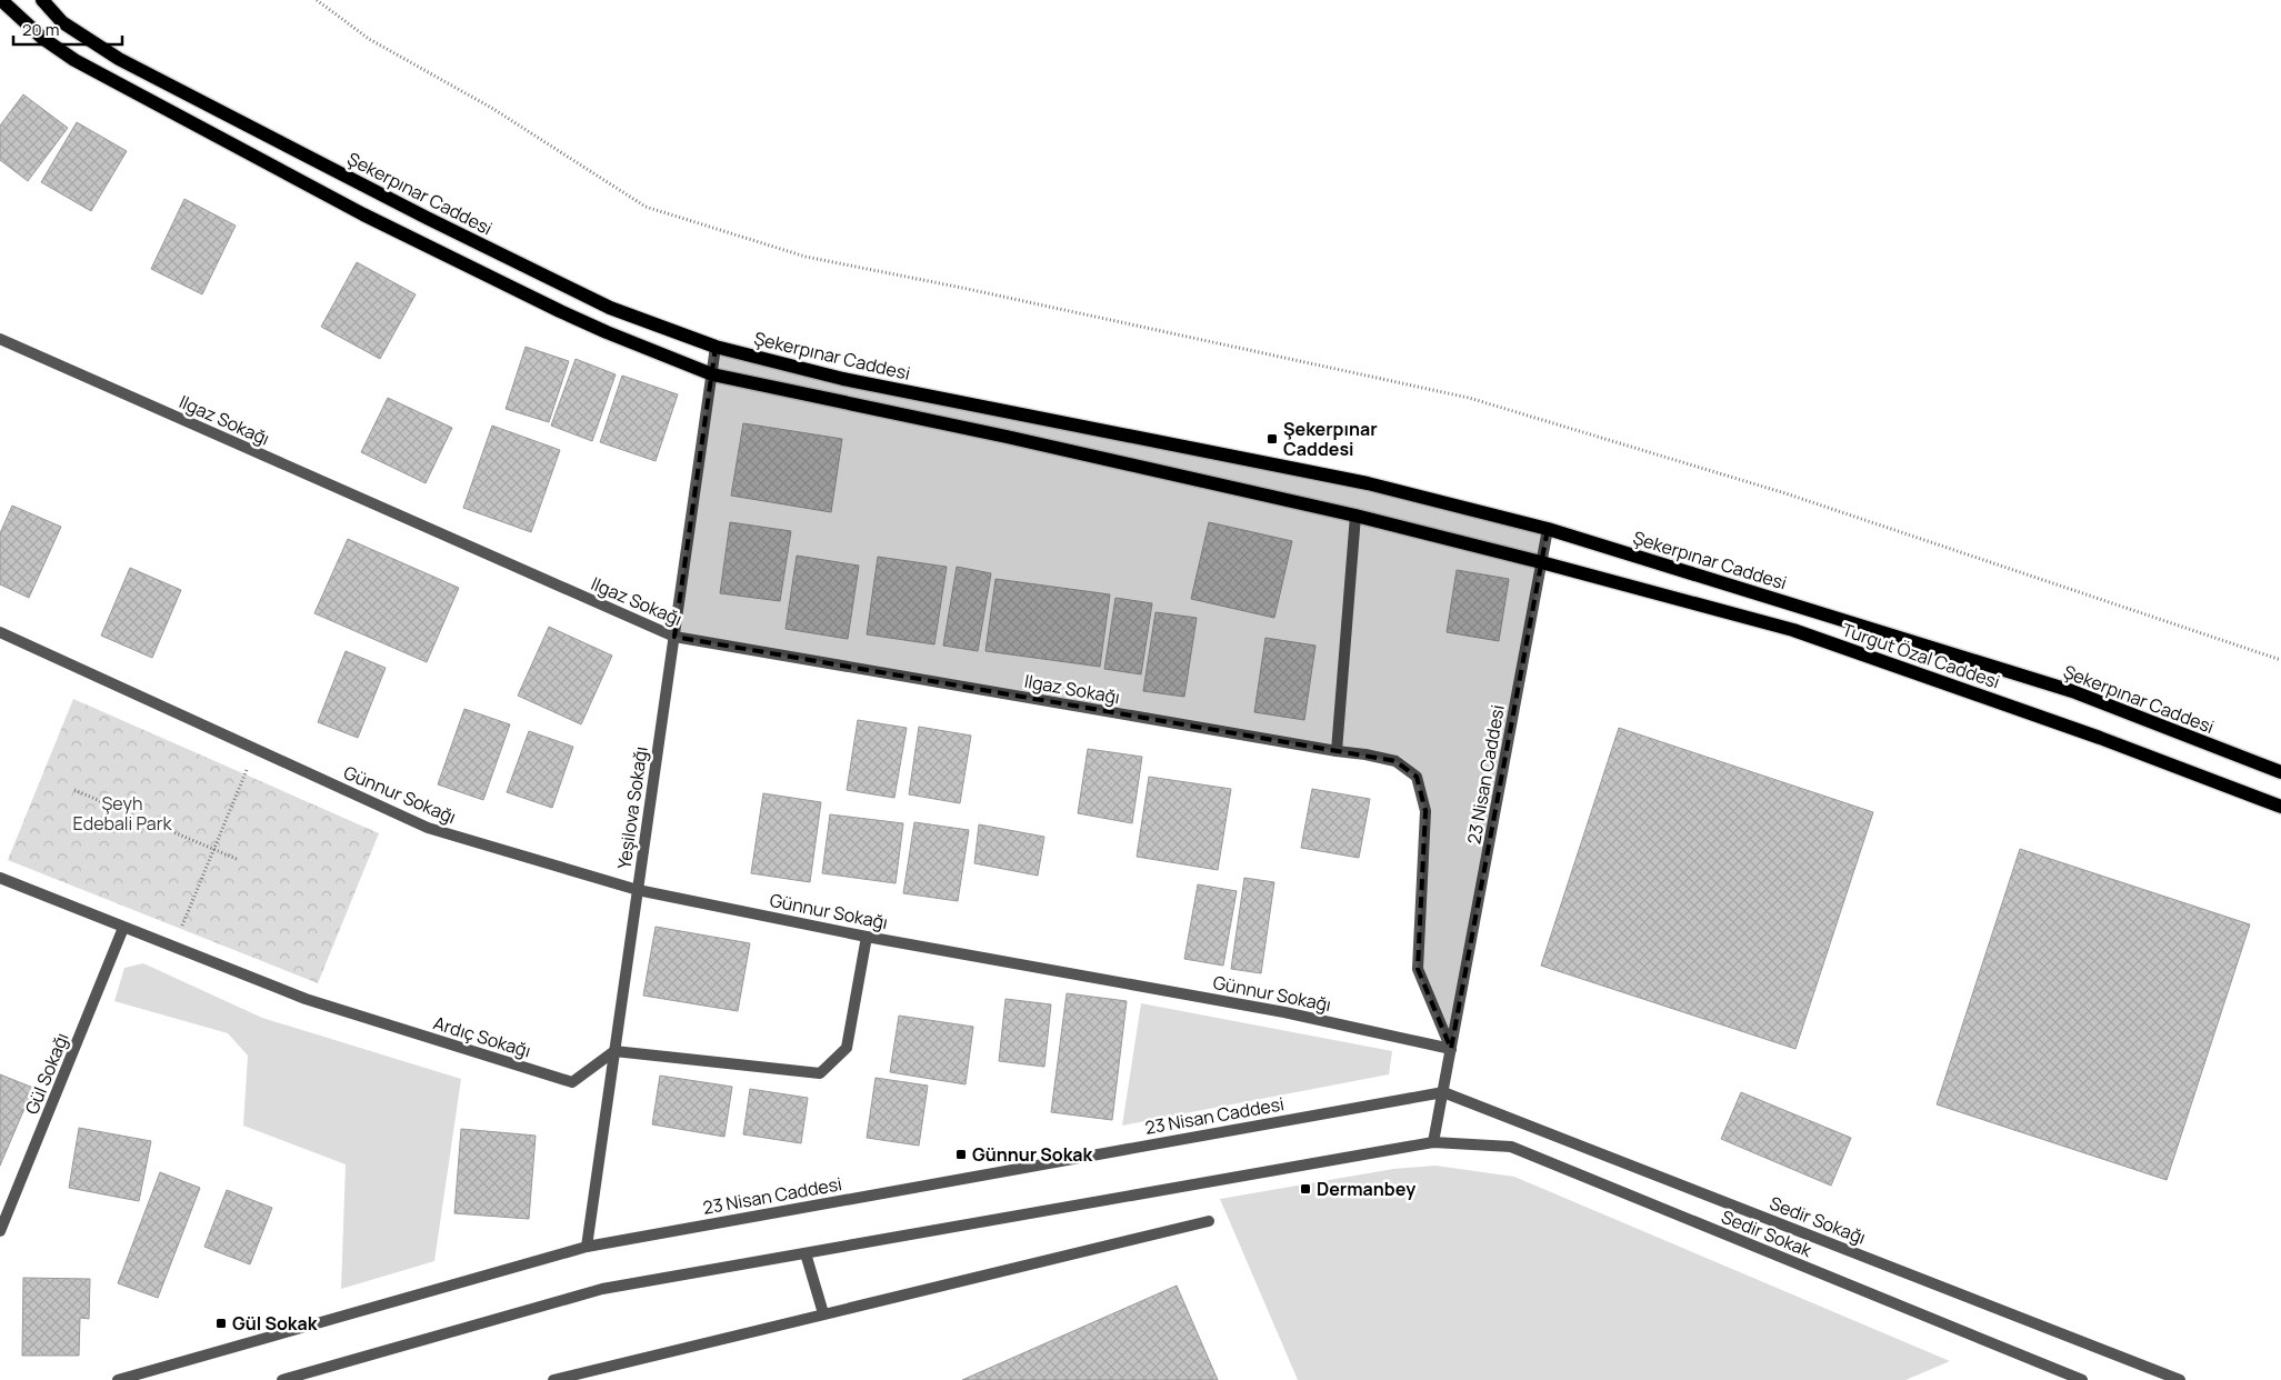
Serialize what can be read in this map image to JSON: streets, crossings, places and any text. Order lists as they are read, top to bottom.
{
  "streets": {
    "main road": ["Şekerpınar Caddesi", "Turgut Özal Caddesi"],
    "street": [
      "Ilgaz Sokağı",
      "23 Nisan Caddesi",
      "Günnur Sokağı",
      "Yeşilova Sokağı",
      "Ardıç Sokağı",
      "Gül Sokağı",
      "Sedir Sokağı",
      "Sedir Sokak"
    ]
  },
  "crossings": [
    ["Şekerpınar Caddesi", "23 Nisan Caddesi"],
    ["Şekerpınar Caddesi", "Yeşilova Sokağı"],
    ["Ilgaz Sokağı", "23 Nisan Caddesi"],
    ["Ilgaz Sokağı", "Günnur Sokağı"],
    ["Ilgaz Sokağı", "Yeşilova Sokağı"],
    ["Turgut Özal Caddesi", "23 Nisan Caddesi"],
    ["23 Nisan Caddesi", "Günnur Sokağı"],
    ["23 Nisan Caddesi", "Yeşilova Sokağı"],
    ["23 Nisan Caddesi", "Sedir Sokağı"],
    ["23 Nisan Caddesi", "Sedir Sokak"],
    ["Günnur Sokağı", "Yeşilova Sokağı"],
    ["Yeşilova Sokağı", "Ardıç Sokağı"],
    ["Ardıç Sokağı", "Gül Sokağı"]
  ],
  "parks": ["Şeyh Edebali Park"],
  "places": {
    "transit": [
      "Şekerpınar Caddesi",
      "Günnur Sokak",
      "Dermanbey",
      "Gül Sokak"
    ]
  },
  "scale_bar": "20 m"
}
